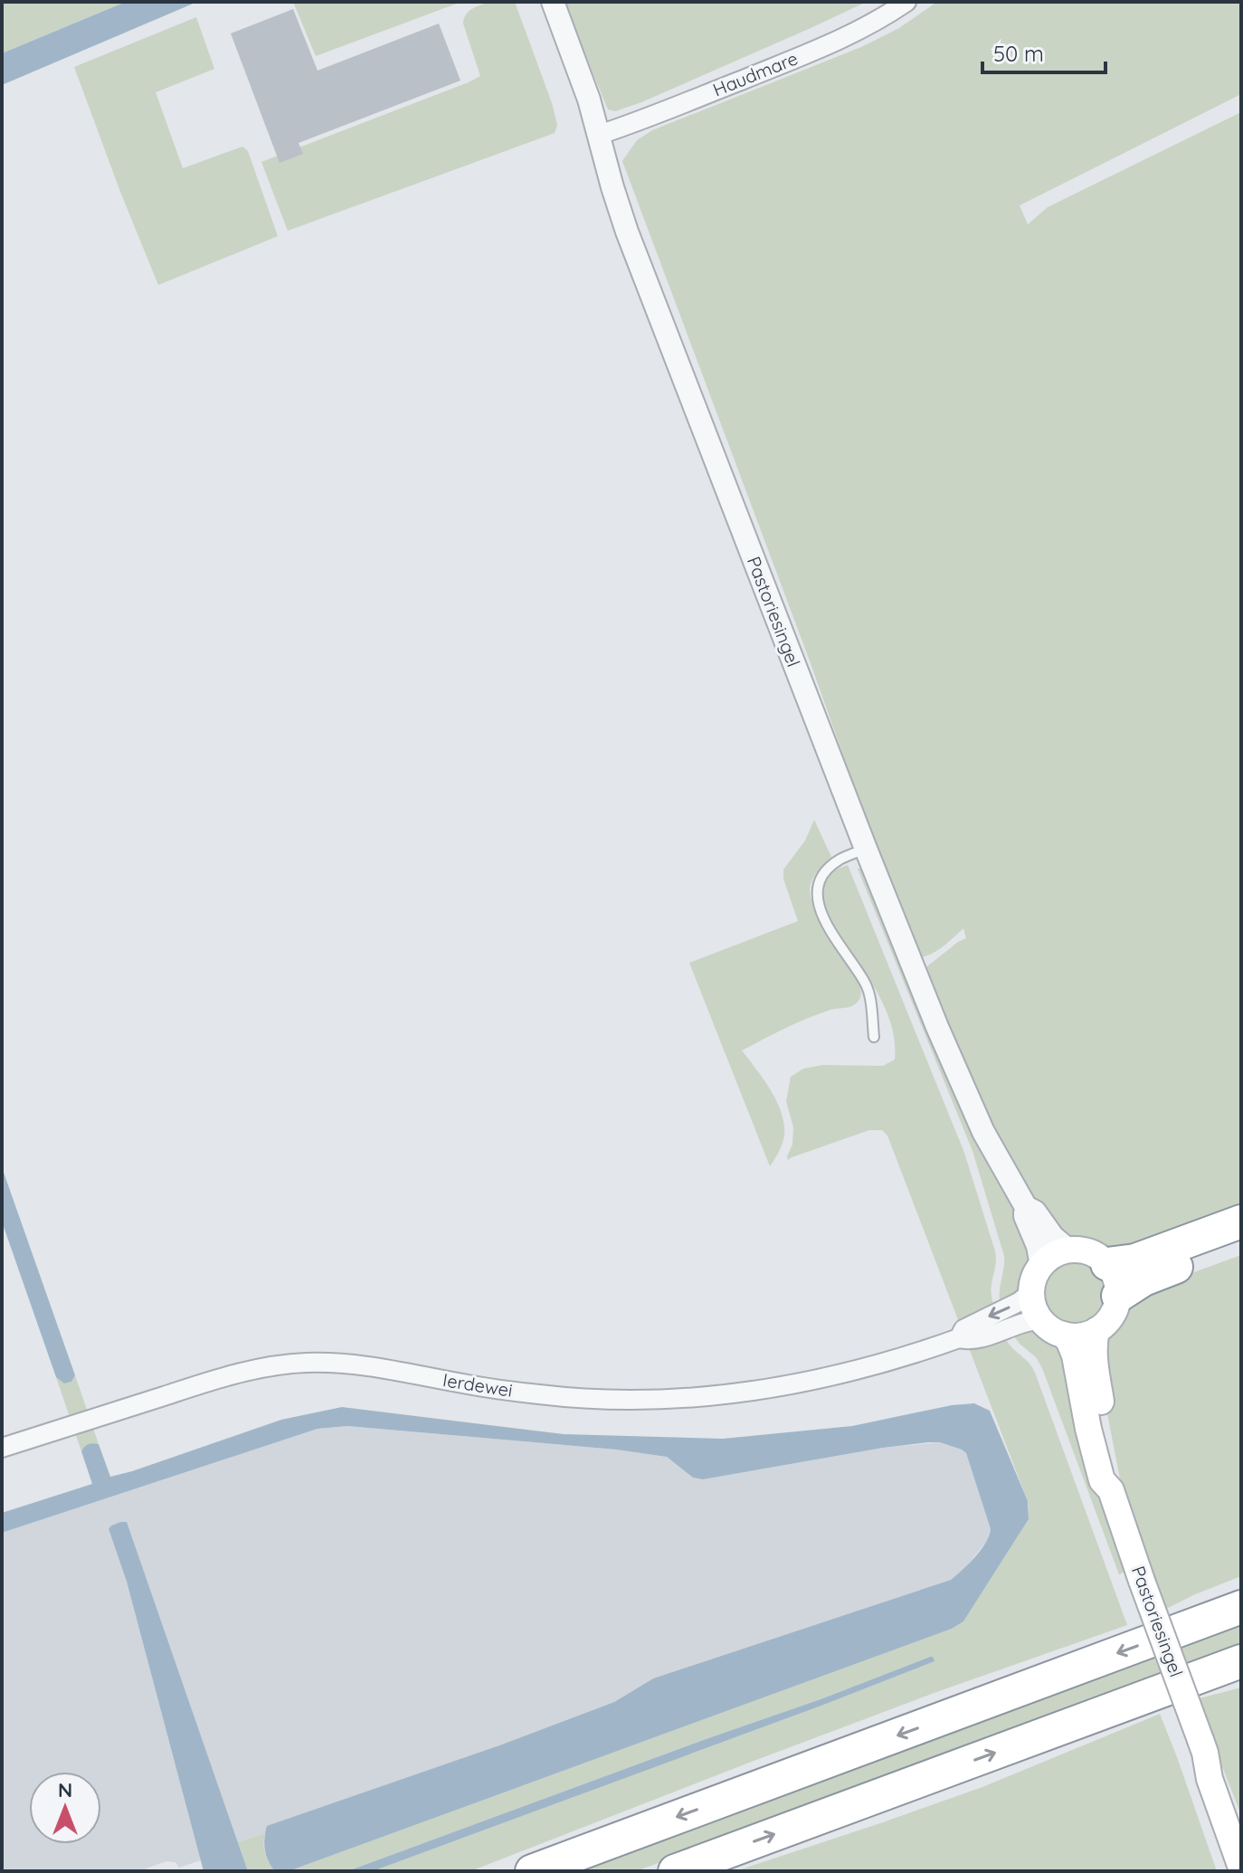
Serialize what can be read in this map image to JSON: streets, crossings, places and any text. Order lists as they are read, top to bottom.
{
  "streets": {
    "main road": ["Pastoriesingel"],
    "street": ["Haudmare", "Ierdewei"]
  },
  "crossings": [
    ["Haudmare", "Pastoriesingel"],
    ["Pastoriesingel", "Ierdewei"]
  ],
  "scale_bar": "50 m",
  "north": "top"
}
